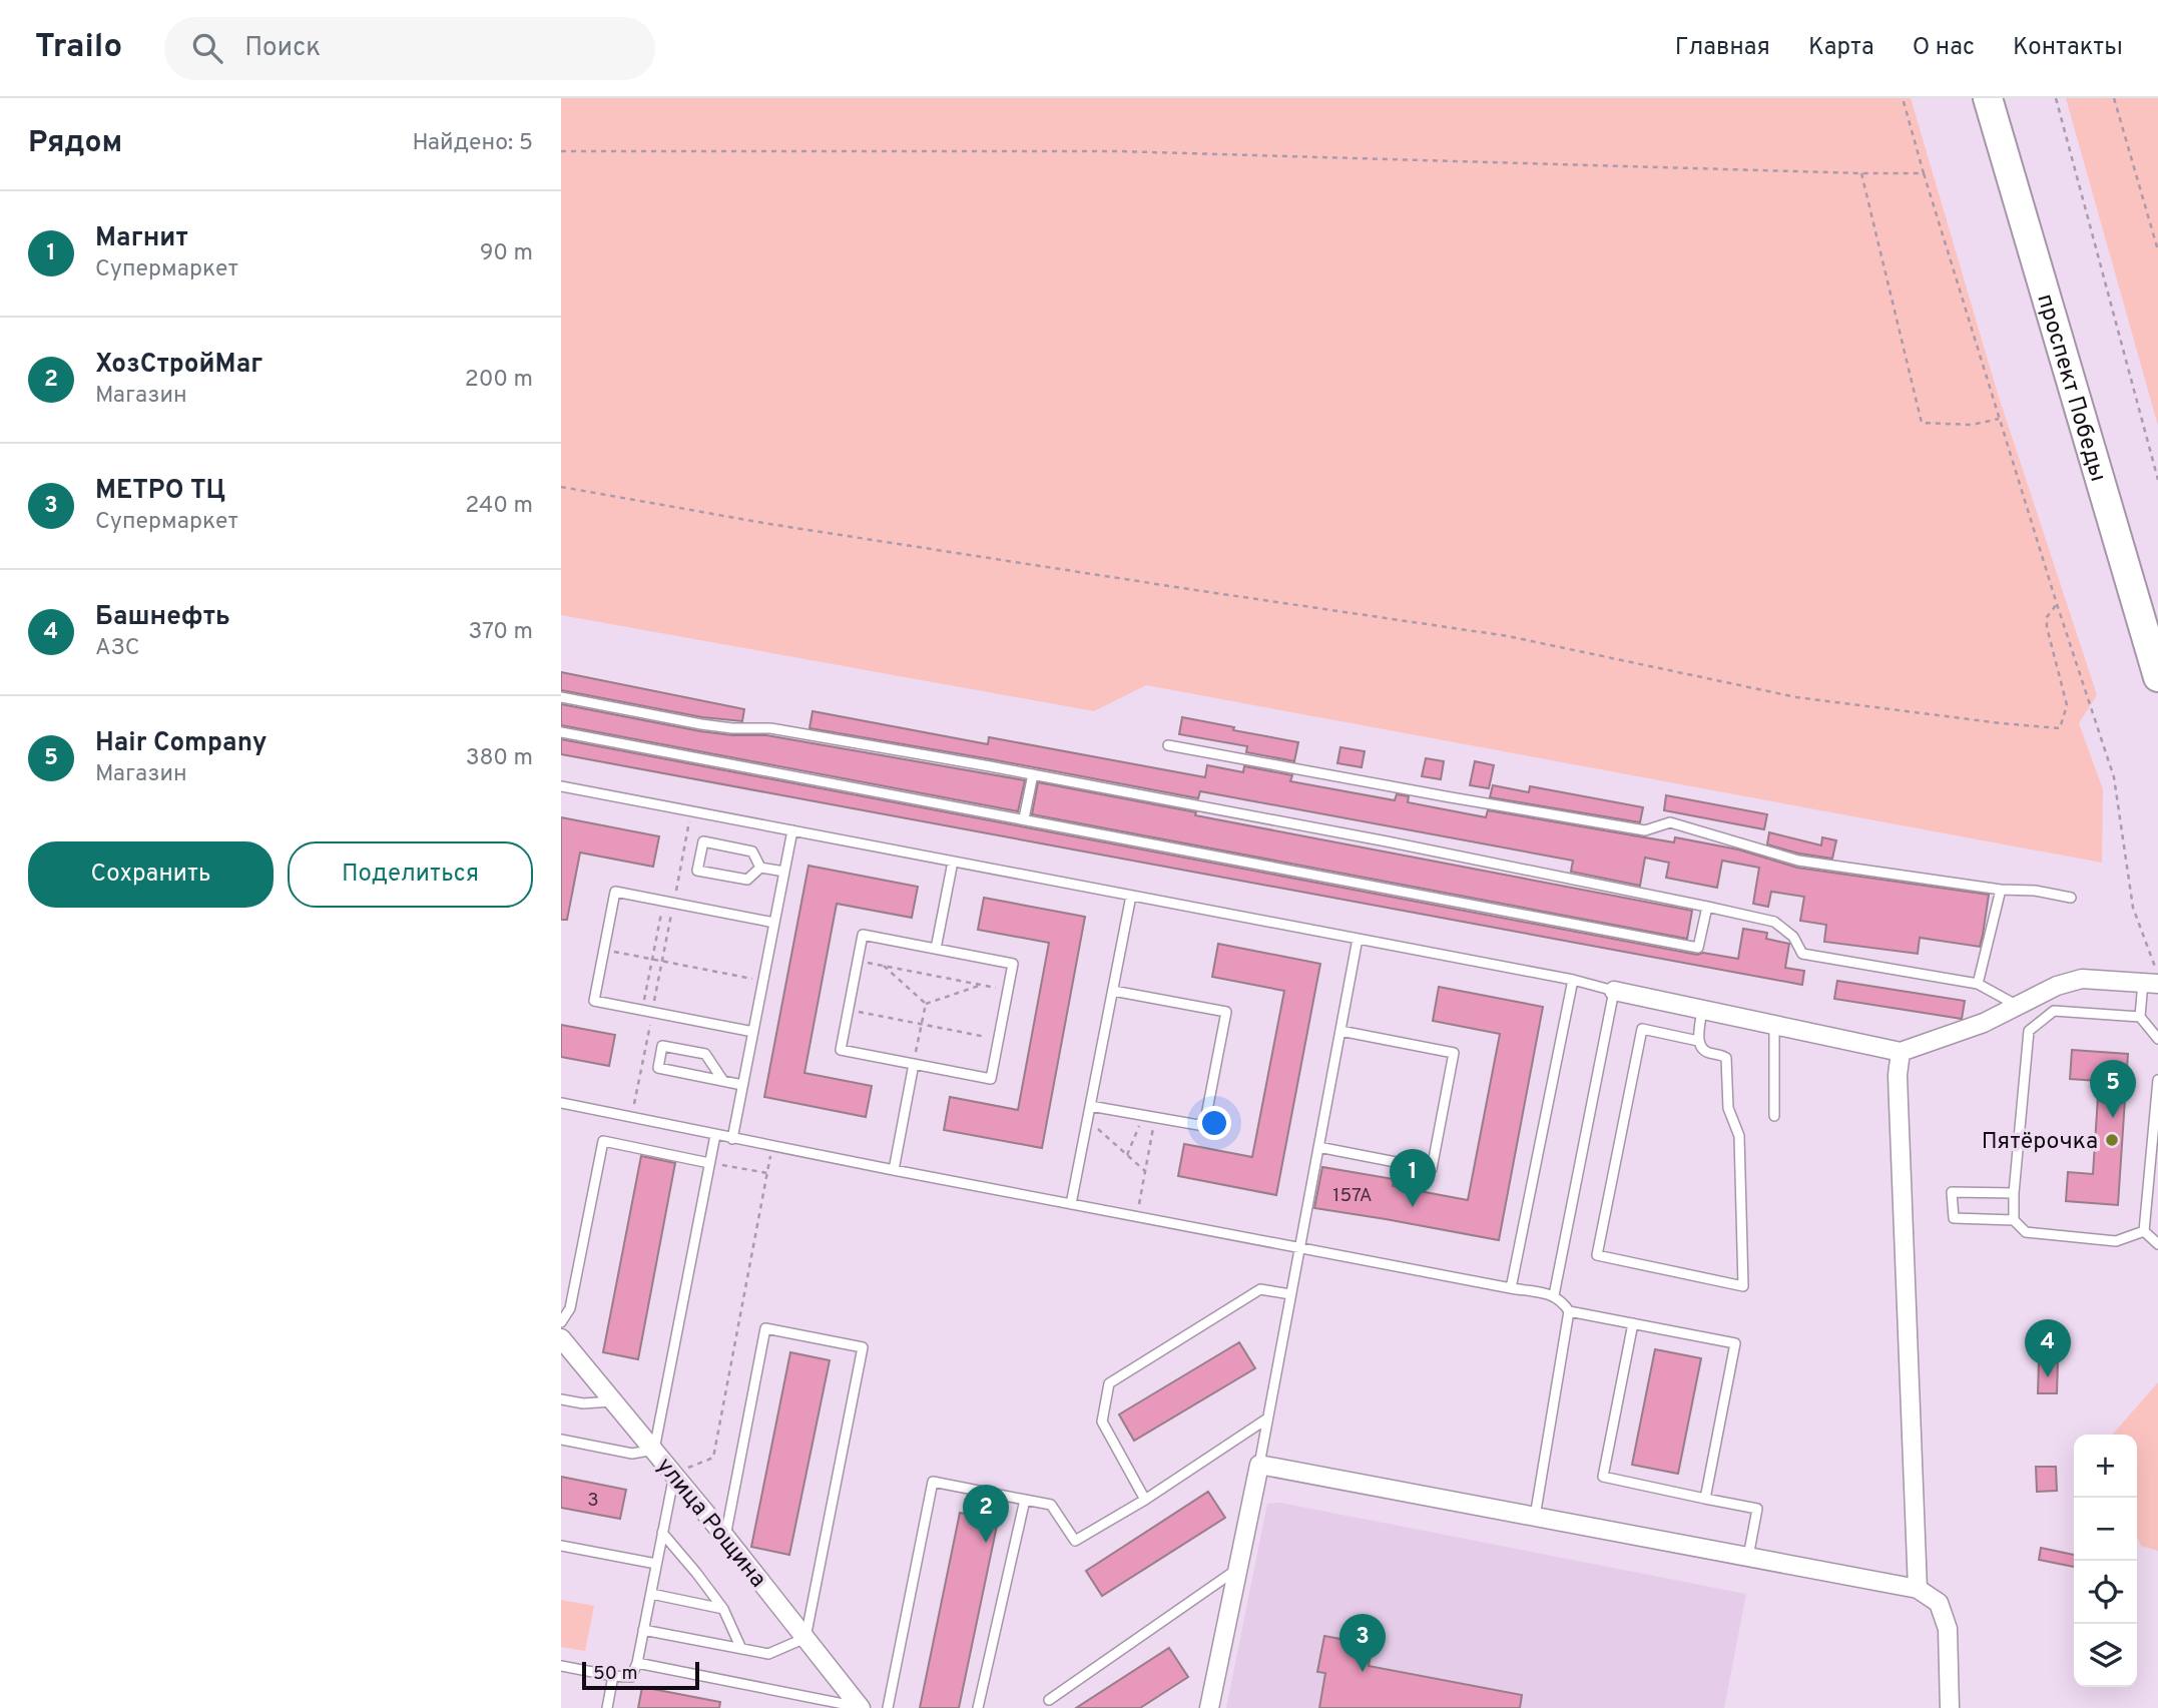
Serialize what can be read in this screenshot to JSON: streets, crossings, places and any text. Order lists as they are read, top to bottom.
{
  "streets": {
    "main road": ["проспект Победы"],
    "street": ["улица Рощина"]
  },
  "places": ["Пятёрочка"],
  "house_numbers": ["157А", "3"],
  "scale_bar": "50 m",
  "page": {
    "header": "Trailo",
    "search": "Поиск",
    "nav": [
      "Главная",
      "Карта",
      "О нас",
      "Контакты"
    ],
    "heading": ["Рядом", "Найдено: 5"],
    "list": [
      {
        "mark": "1",
        "name": "Магнит",
        "note": "Супермаркет",
        "value": "90 m"
      },
      {
        "mark": "2",
        "name": "ХозСтройМаг",
        "note": "Магазин",
        "value": "200 m"
      },
      {
        "mark": "3",
        "name": "МЕТРО ТЦ",
        "note": "Супермаркет",
        "value": "240 m"
      },
      {
        "mark": "4",
        "name": "Башнефть",
        "note": "АЗС",
        "value": "370 m"
      },
      {
        "mark": "5",
        "name": "Hair Company",
        "note": "Магазин",
        "value": "380 m"
      }
    ],
    "buttons": ["Сохранить", "Поделиться"],
    "pins": [
      "5",
      "1",
      "4",
      "2",
      "3"
    ],
    "map_buttons": ["+", "−"],
    "scale": "50 m"
  }
}
